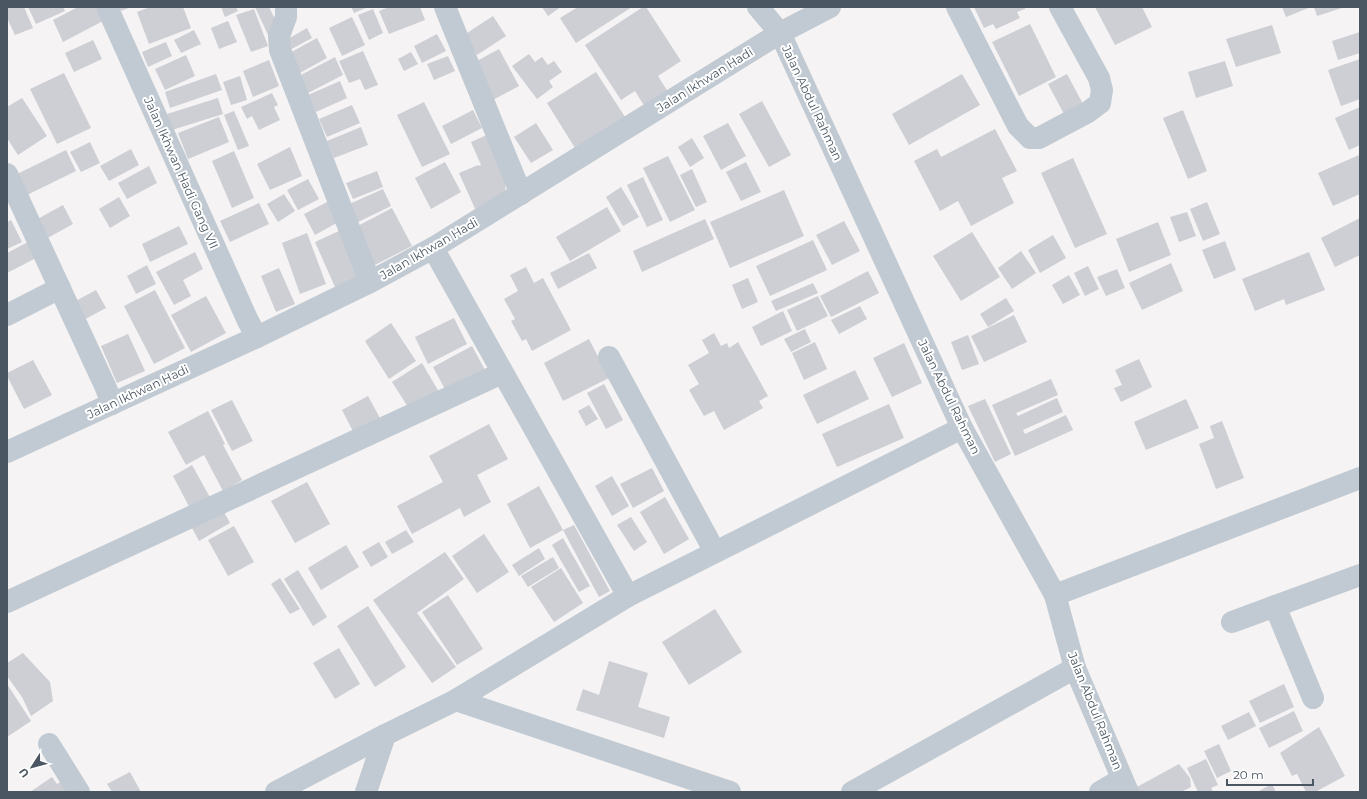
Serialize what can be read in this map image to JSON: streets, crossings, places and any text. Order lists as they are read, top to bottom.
{
  "streets": {
    "street": ["Jalan Ikhwan Hadi", "Jalan Abdul Rahman", "Jalan Ikhwan Hadi Gang VII"]
  },
  "crossings": [
    ["Jalan Ikhwan Hadi", "Jalan Abdul Rahman"],
    ["Jalan Ikhwan Hadi", "Jalan Ikhwan Hadi Gang VII"]
  ],
  "scale_bar": "20 m",
  "north": "bottom left"
}
